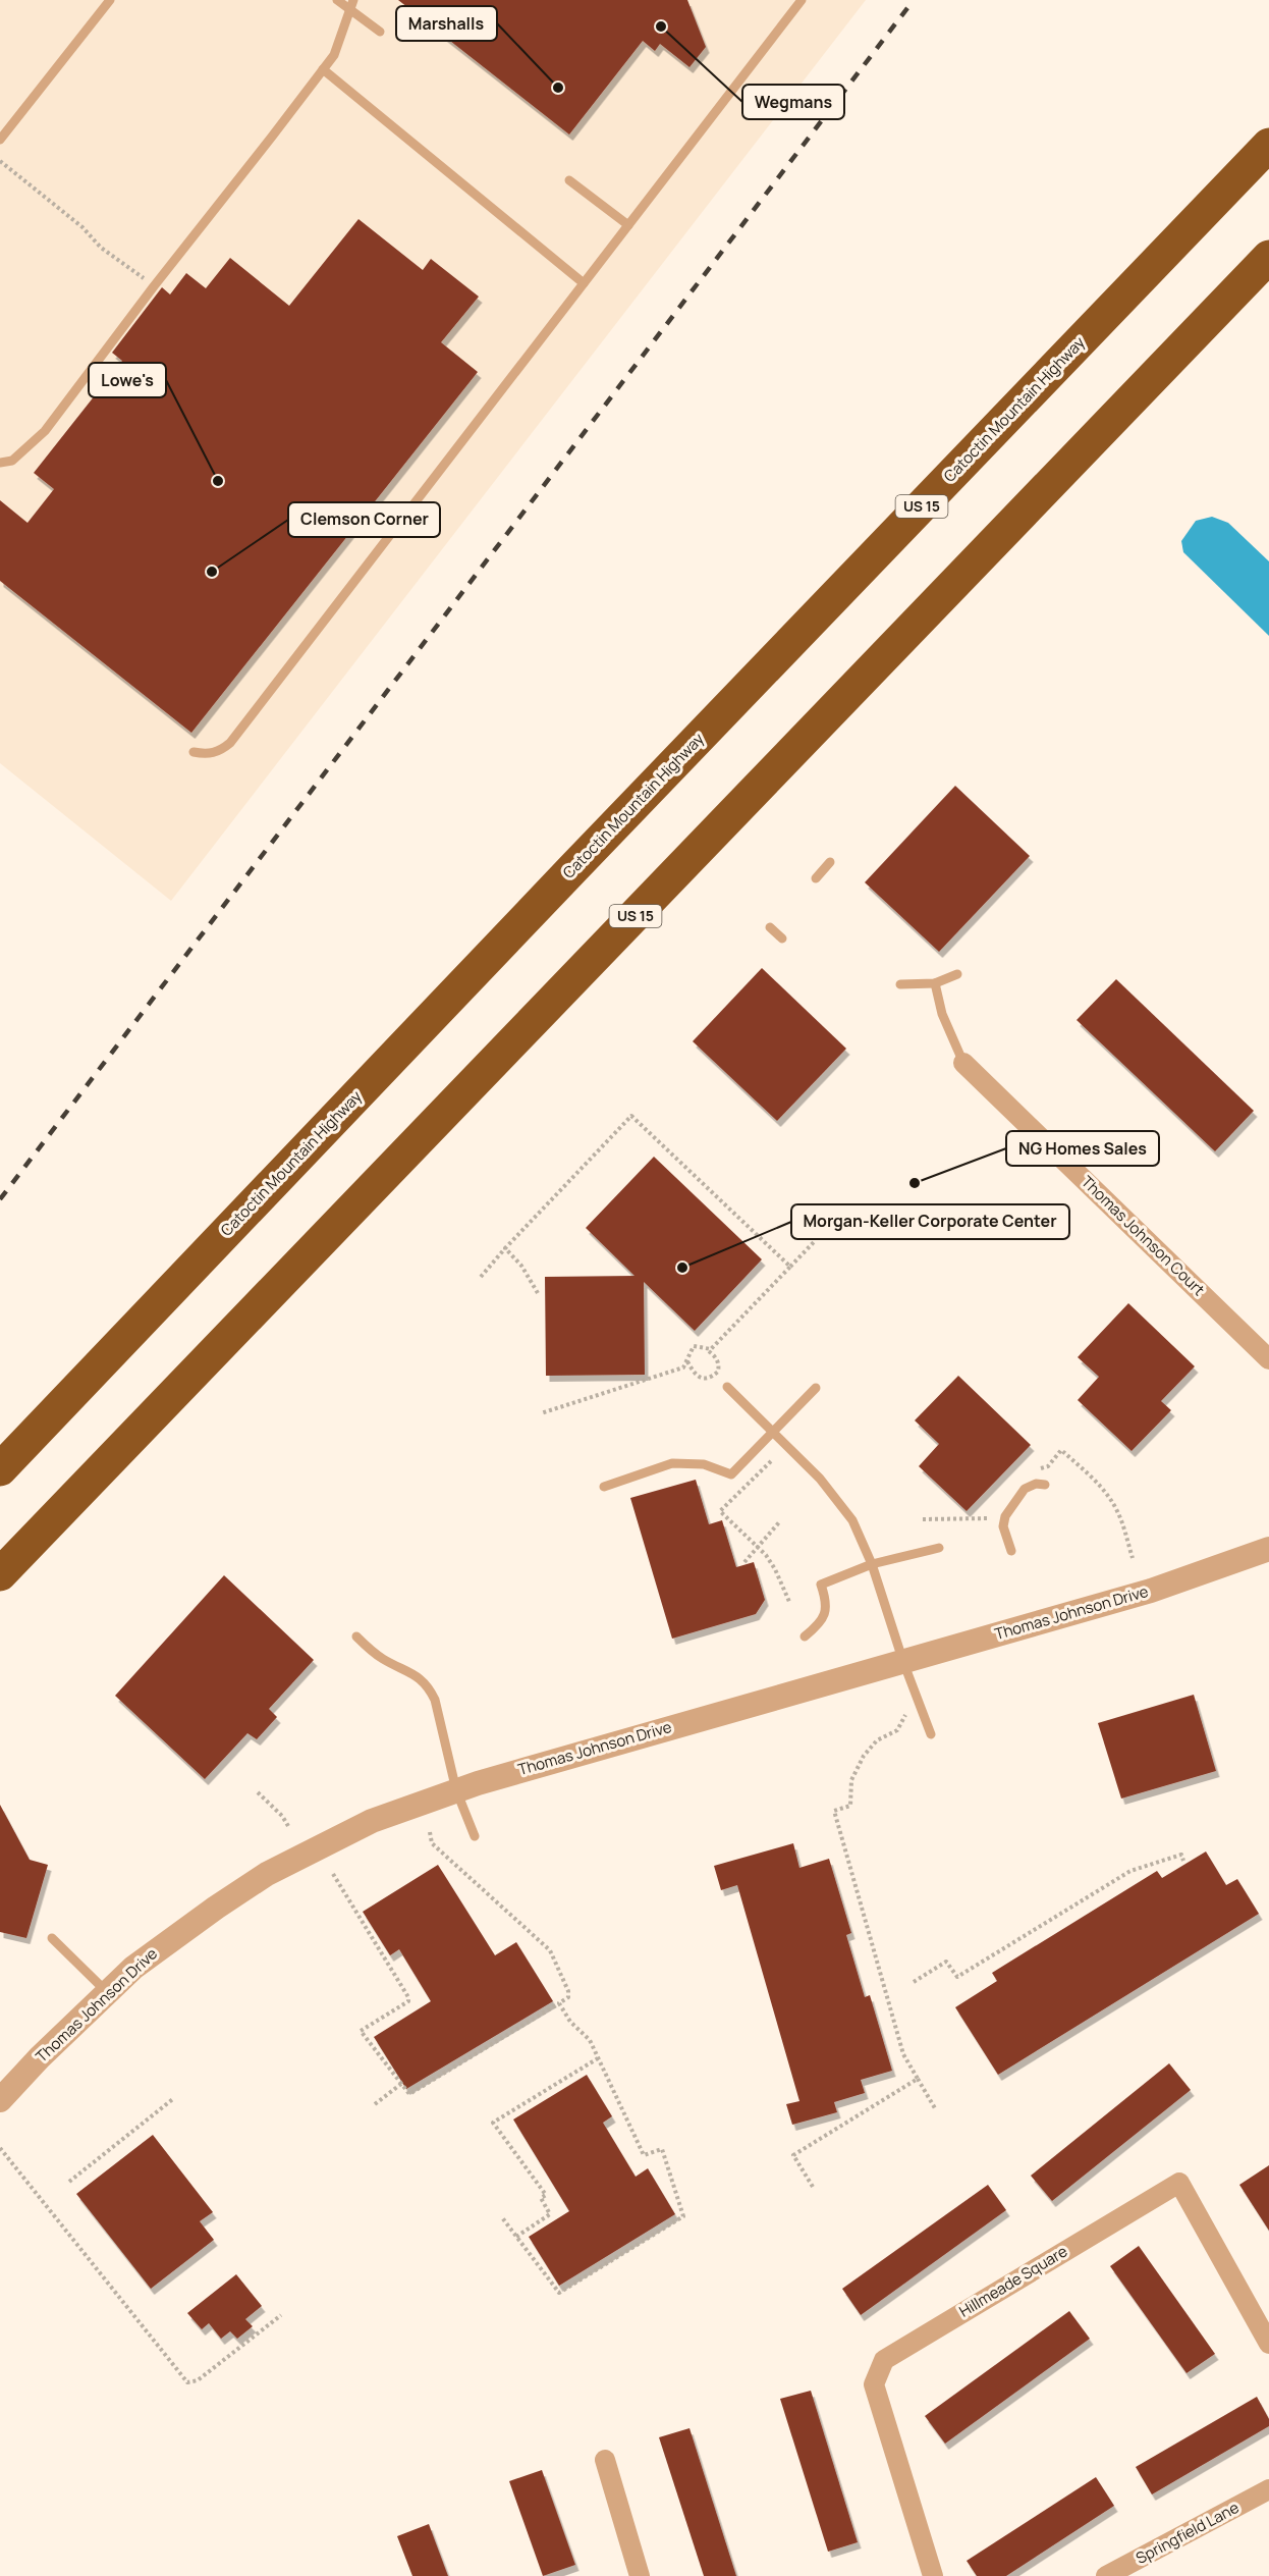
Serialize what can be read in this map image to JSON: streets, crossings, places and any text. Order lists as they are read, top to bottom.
{
  "streets": {
    "highway": ["Catoctin Mountain Highway", "US 15"],
    "street": [
      "Thomas Johnson Court",
      "Thomas Johnson Drive",
      "Hillmeade Square",
      "Springfield Lane"
    ]
  },
  "places": [
    "Wegmans",
    "Marshalls",
    "Lowe's",
    "Clemson Corner",
    "NG Homes Sales",
    "Morgan-Keller Corporate Center"
  ]
}
